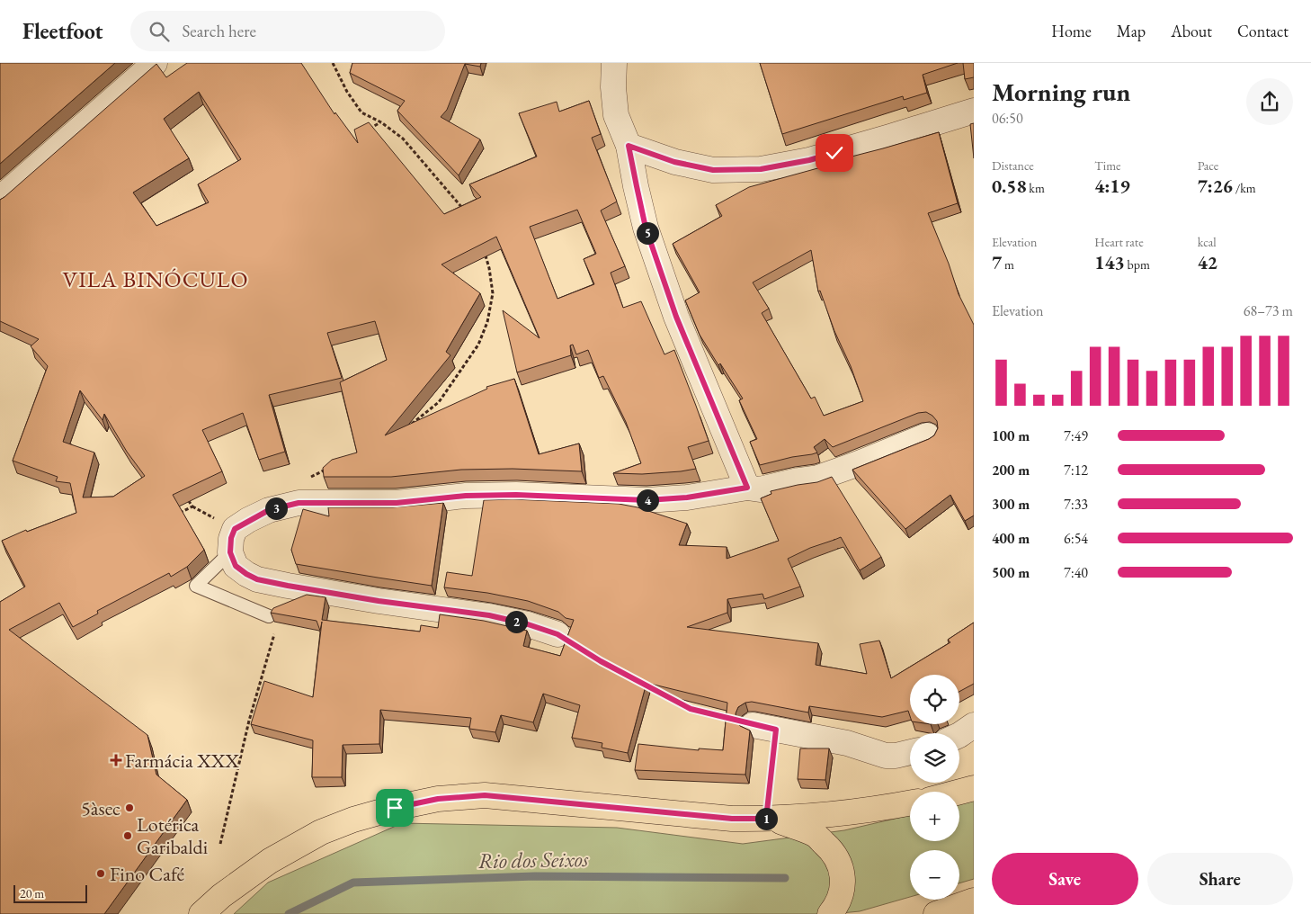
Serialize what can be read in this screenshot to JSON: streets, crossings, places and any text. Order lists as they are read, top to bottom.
{
  "districts": ["VILA BINÓCULO"],
  "water": ["Rio dos Seixos"],
  "places": {
    "health": ["Farmácia XXX"],
    "other": ["5àsec", "Lotérica Garibaldi", "Fino Café"]
  },
  "scale_bar": "20 m",
  "page": {
    "header": "Fleetfoot",
    "search": "Search here",
    "nav": [
      "Home",
      "Map",
      "About",
      "Contact"
    ],
    "heading": ["Morning run", "06:50"],
    "stats": [
      ["Distance", "0.58 km"],
      ["Time", "4:19"],
      ["Pace", "7:26 /km"],
      ["Elevation", "7 m"],
      ["Heart rate", "143 bpm"],
      ["kcal", "42"]
    ],
    "pins": [
      "5",
      "4",
      "3",
      "2",
      "1"
    ],
    "chart": ["Elevation", "68–73 m"],
    "list": [
      {
        "name": "100 m",
        "note": "7:49"
      },
      {
        "name": "200 m",
        "note": "7:12"
      },
      {
        "name": "300 m",
        "note": "7:33"
      },
      {
        "name": "400 m",
        "note": "6:54"
      },
      {
        "name": "500 m",
        "note": "7:40"
      }
    ],
    "map_buttons": ["+", "−"],
    "buttons": ["Save", "Share"],
    "scale": "20 m"
  }
}
